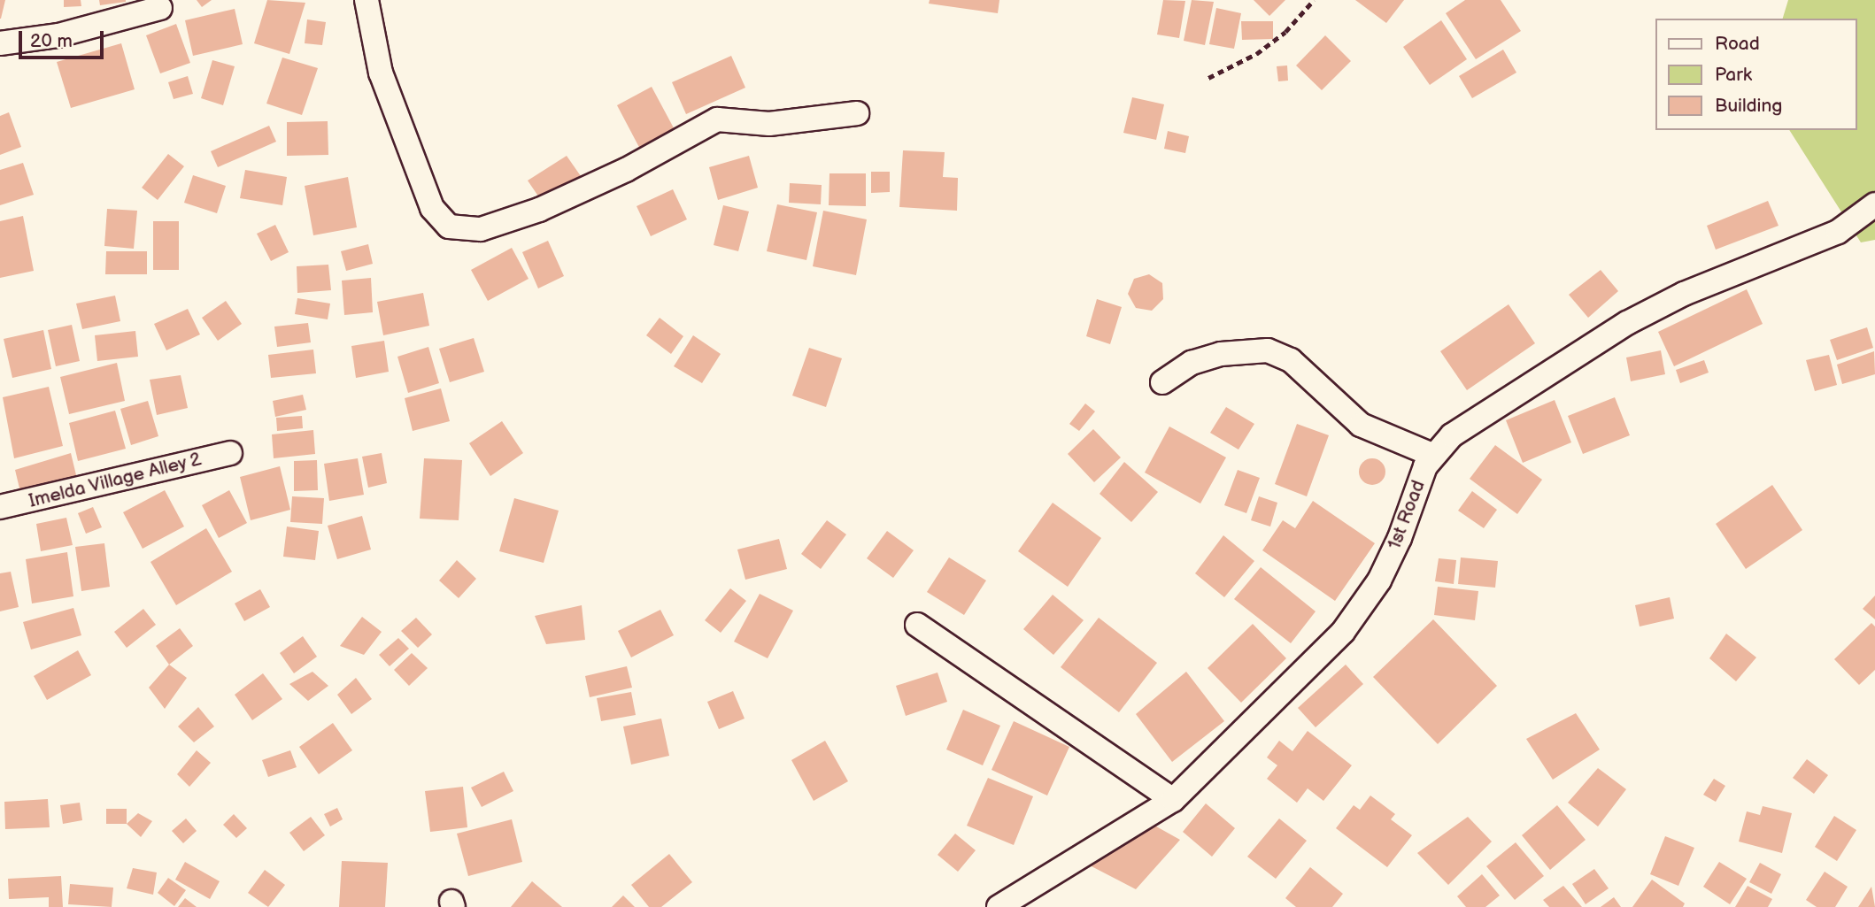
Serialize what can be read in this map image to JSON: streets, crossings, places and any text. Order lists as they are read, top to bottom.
{
  "streets": {
    "street": ["Imelda Village Alley 2", "1st Road"]
  },
  "legend": ["Road", "Park", "Building"],
  "scale_bar": "20 m"
}
